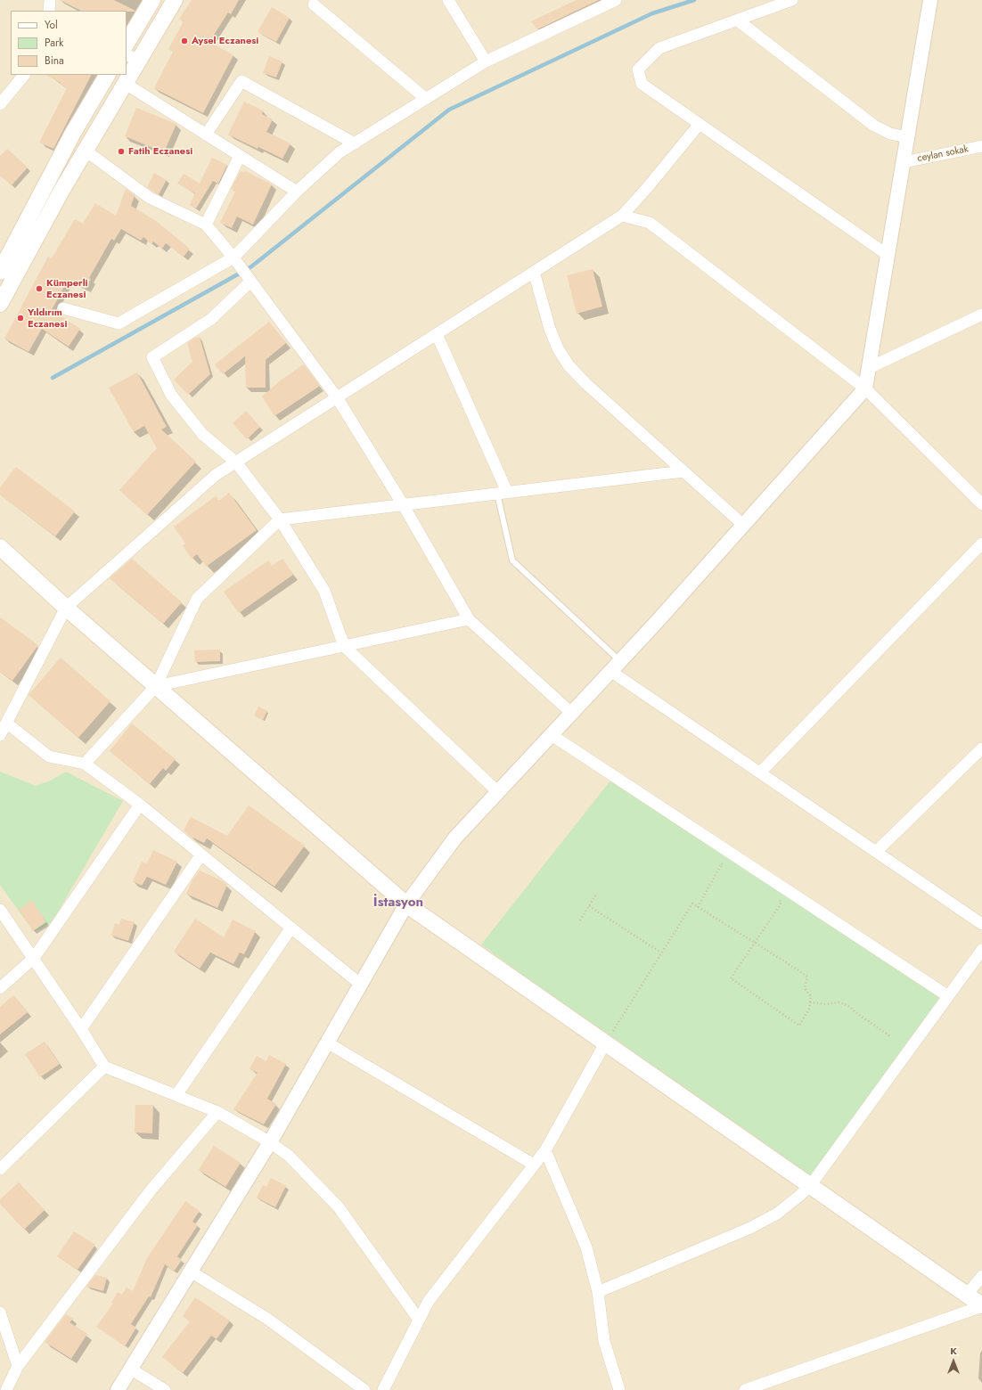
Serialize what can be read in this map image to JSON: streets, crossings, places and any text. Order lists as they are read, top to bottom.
{
  "streets": {
    "street": ["ceylan sokak"]
  },
  "districts": ["İstasyon"],
  "places": [
    "Aysel Eczanesi",
    "Fatih Eczanesi",
    "Kümperli Eczanesi",
    "Yıldırım Eczanesi"
  ],
  "legend": ["Yol", "Park", "Bina"],
  "north": "top"
}
